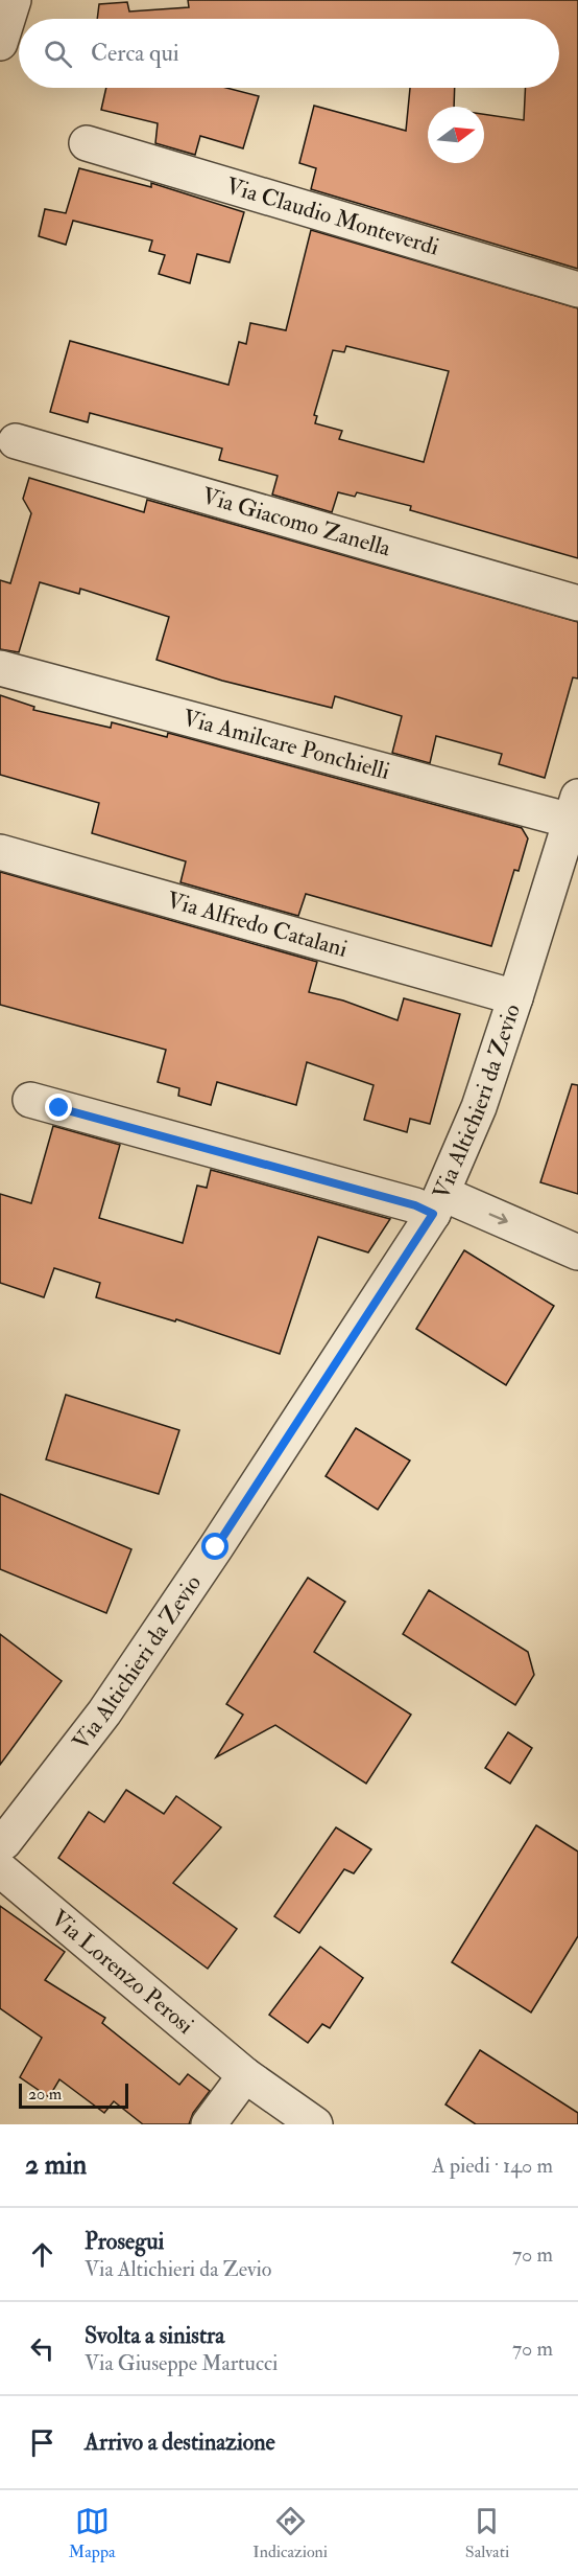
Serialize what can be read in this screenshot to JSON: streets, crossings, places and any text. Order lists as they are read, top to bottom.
{
  "streets": {
    "street": [
      "Via Claudio Monteverdi",
      "Via Giacomo Zanella",
      "Via Amilcare Ponchielli",
      "Via Alfredo Catalani",
      "Via Altichieri da Zevio",
      "Via Lorenzo Perosi"
    ]
  },
  "crossings": [
    ["Via Amilcare Ponchielli", "Via Altichieri da Zevio"],
    ["Via Alfredo Catalani", "Via Altichieri da Zevio"]
  ],
  "scale_bar": "20 m",
  "north": "right",
  "page": {
    "search": "Cerca qui",
    "scale": "20 m",
    "heading": ["2 min", "A piedi · 140 m"],
    "list": [
      ["Prosegui", "Via Altichieri da Zevio", "70 m"],
      ["Svolta a sinistra", "Via Giuseppe Martucci", "70 m"],
      "Arrivo a destinazione"
    ],
    "nav": ["Mappa", "Indicazioni", "Salvati"]
  }
}
